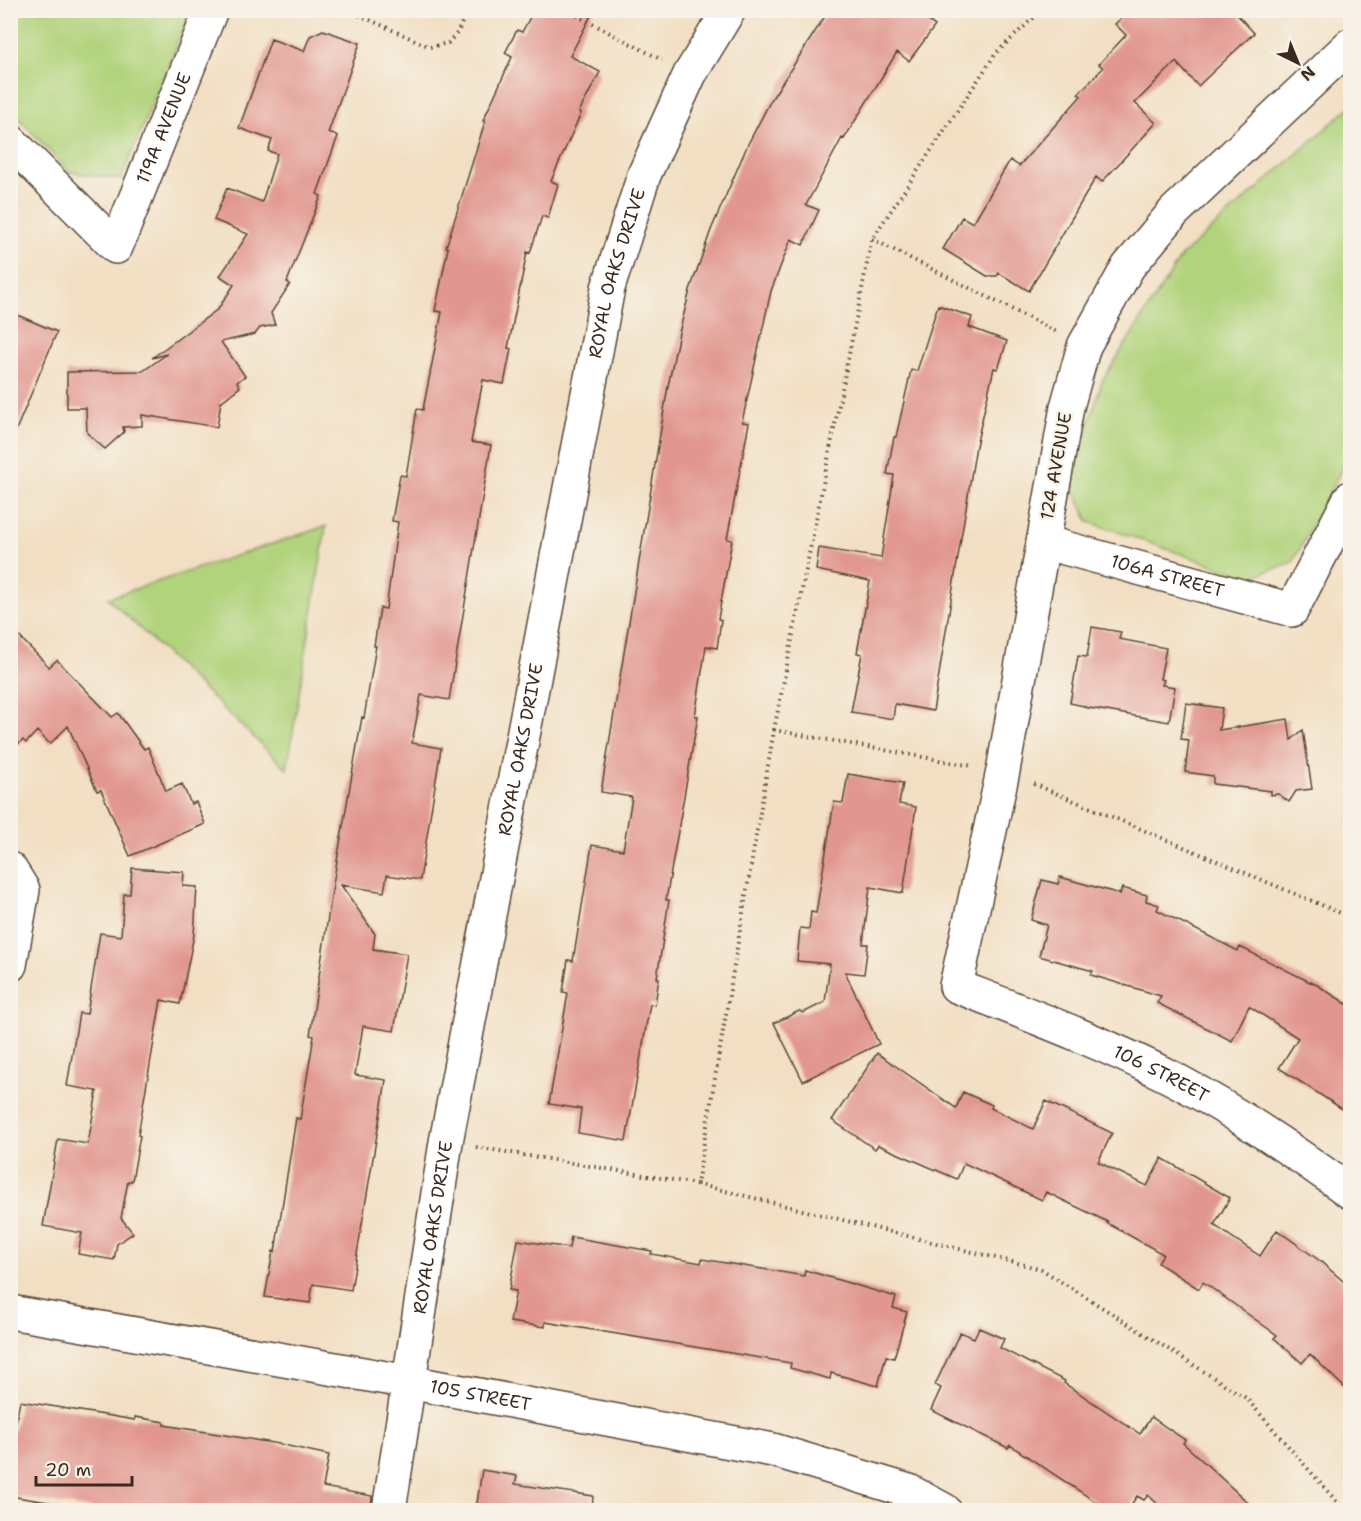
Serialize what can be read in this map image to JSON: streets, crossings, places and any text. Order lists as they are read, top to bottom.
{
  "streets": {
    "street": [
      "119A AVENUE",
      "ROYAL OAKS DRIVE",
      "124 AVENUE",
      "106A STREET",
      "106 STREET",
      "105 STREET"
    ]
  },
  "crossings": [
    ["ROYAL OAKS DRIVE", "105 STREET"],
    ["124 AVENUE", "106A STREET"],
    ["124 AVENUE", "106 STREET"]
  ],
  "scale_bar": "20 m",
  "north": "bottom right"
}
